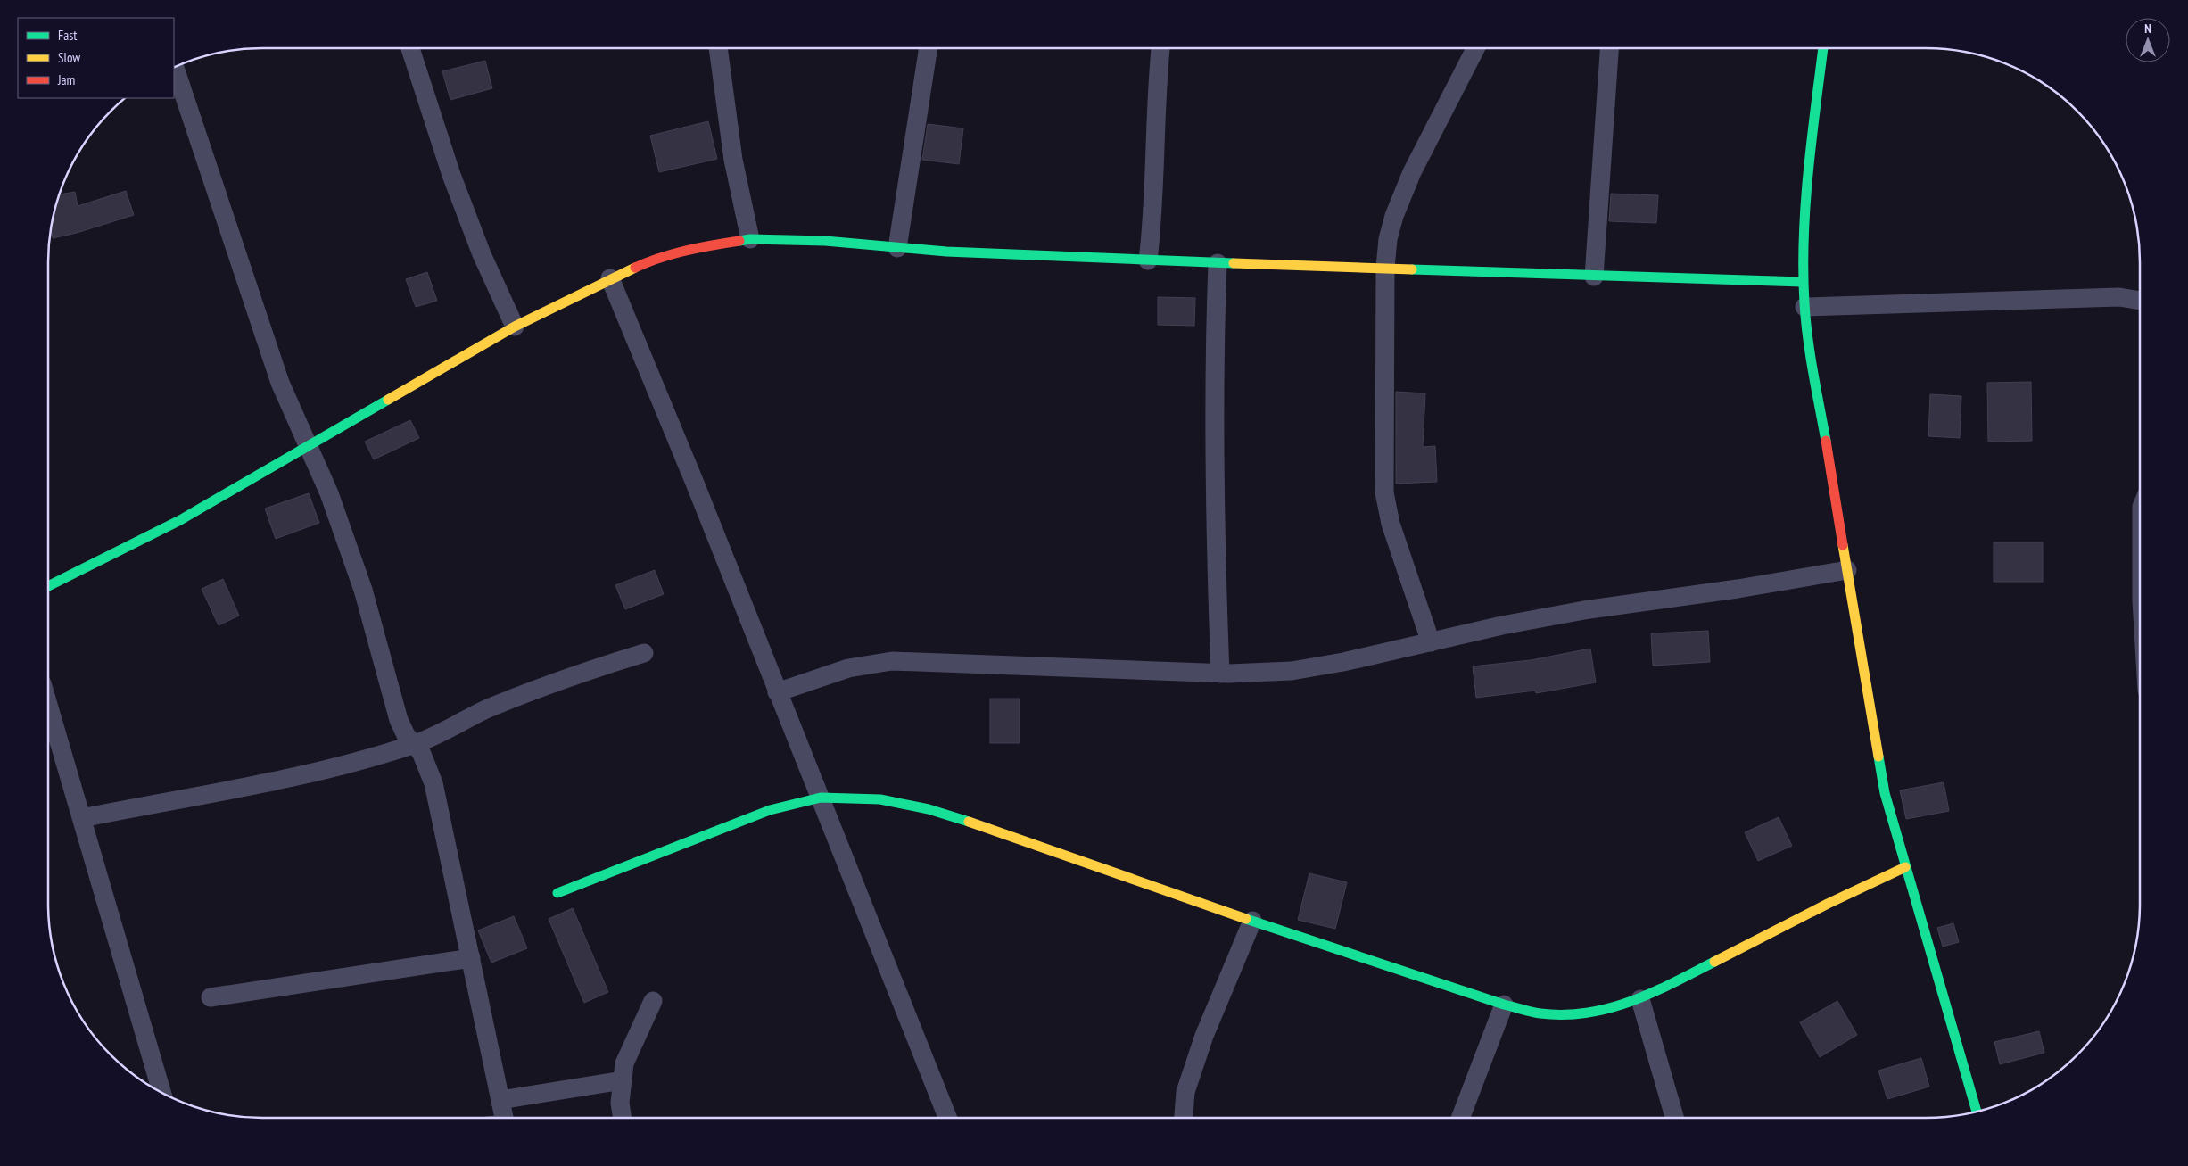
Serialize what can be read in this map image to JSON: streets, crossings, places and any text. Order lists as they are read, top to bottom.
{
  "legend": ["Fast", "Slow", "Jam"],
  "north": "top"
}
